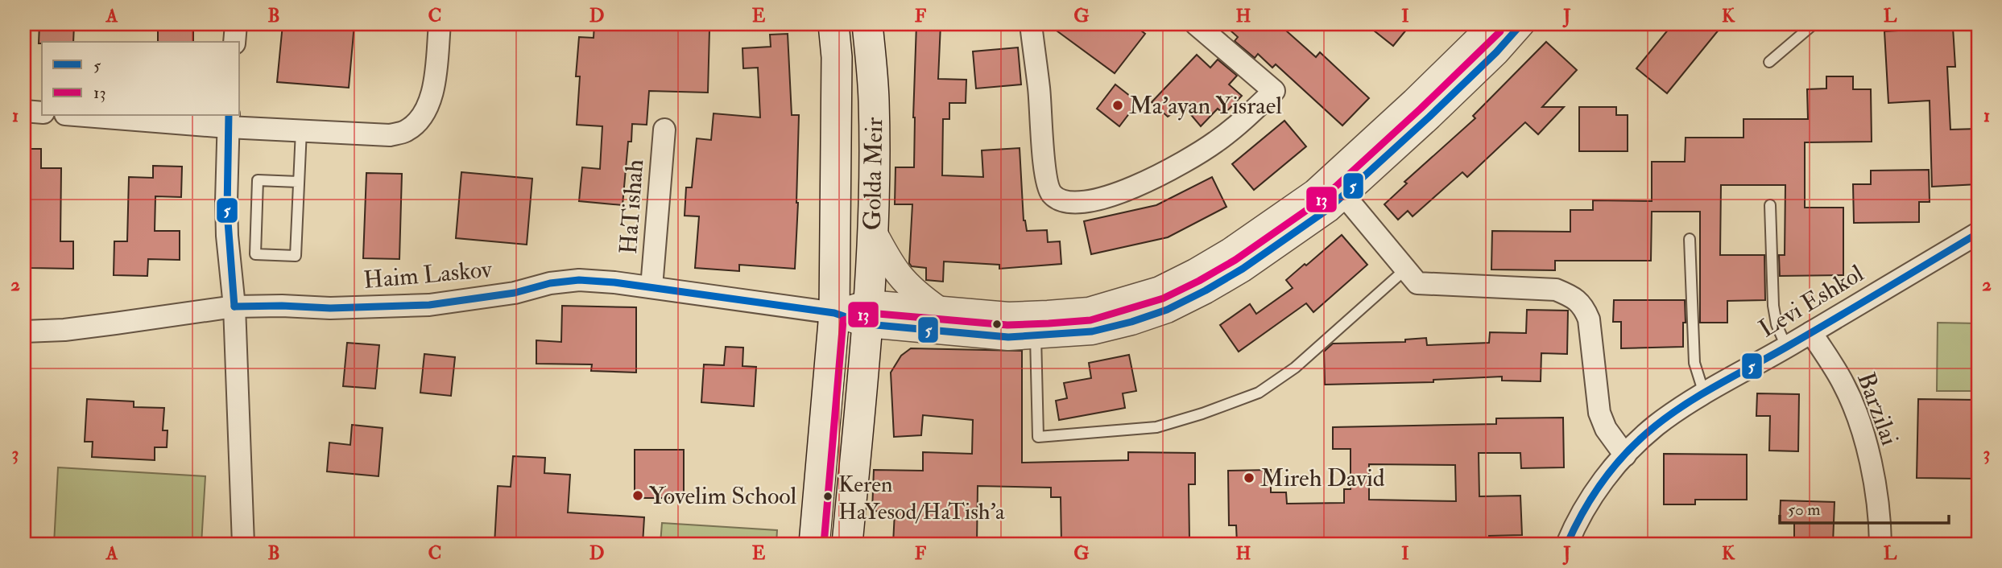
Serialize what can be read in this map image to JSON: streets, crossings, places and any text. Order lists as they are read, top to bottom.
{
  "streets": {
    "main road": ["Golda Meir"],
    "street": [
      "HaTishah",
      "Haim Laskov",
      "Levi Eshkol",
      "Barzilai"
    ]
  },
  "crossings": [
    ["Golda Meir", "Haim Laskov"],
    ["HaTishah", "Haim Laskov"],
    ["Levi Eshkol", "Barzilai"]
  ],
  "places": [
    "Ma'ayan Yisrael",
    "Mireh David",
    "Yovelim School",
    "Keren HaYesod/HaTish'a"
  ],
  "lines": ["transit line 5", "transit line 13"],
  "legend": ["5", "13"],
  "scale_bar": "50 m",
  "grid": {
    "columns": [
      "A",
      "B",
      "C",
      "D",
      "E",
      "F",
      "G",
      "H",
      "I",
      "J",
      "K",
      "L"
    ],
    "rows": ["1", "2", "3"]
  }
}
